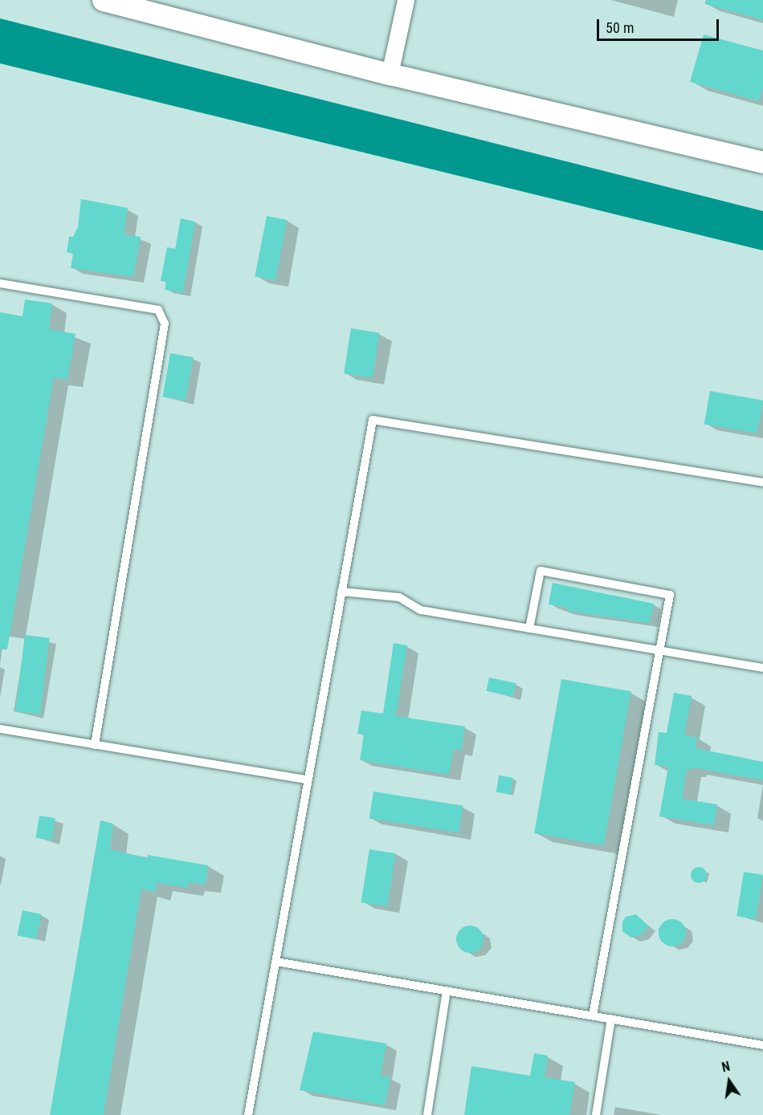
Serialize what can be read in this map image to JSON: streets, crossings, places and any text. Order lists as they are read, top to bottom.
{
  "scale_bar": "50 m",
  "north": "top"
}
